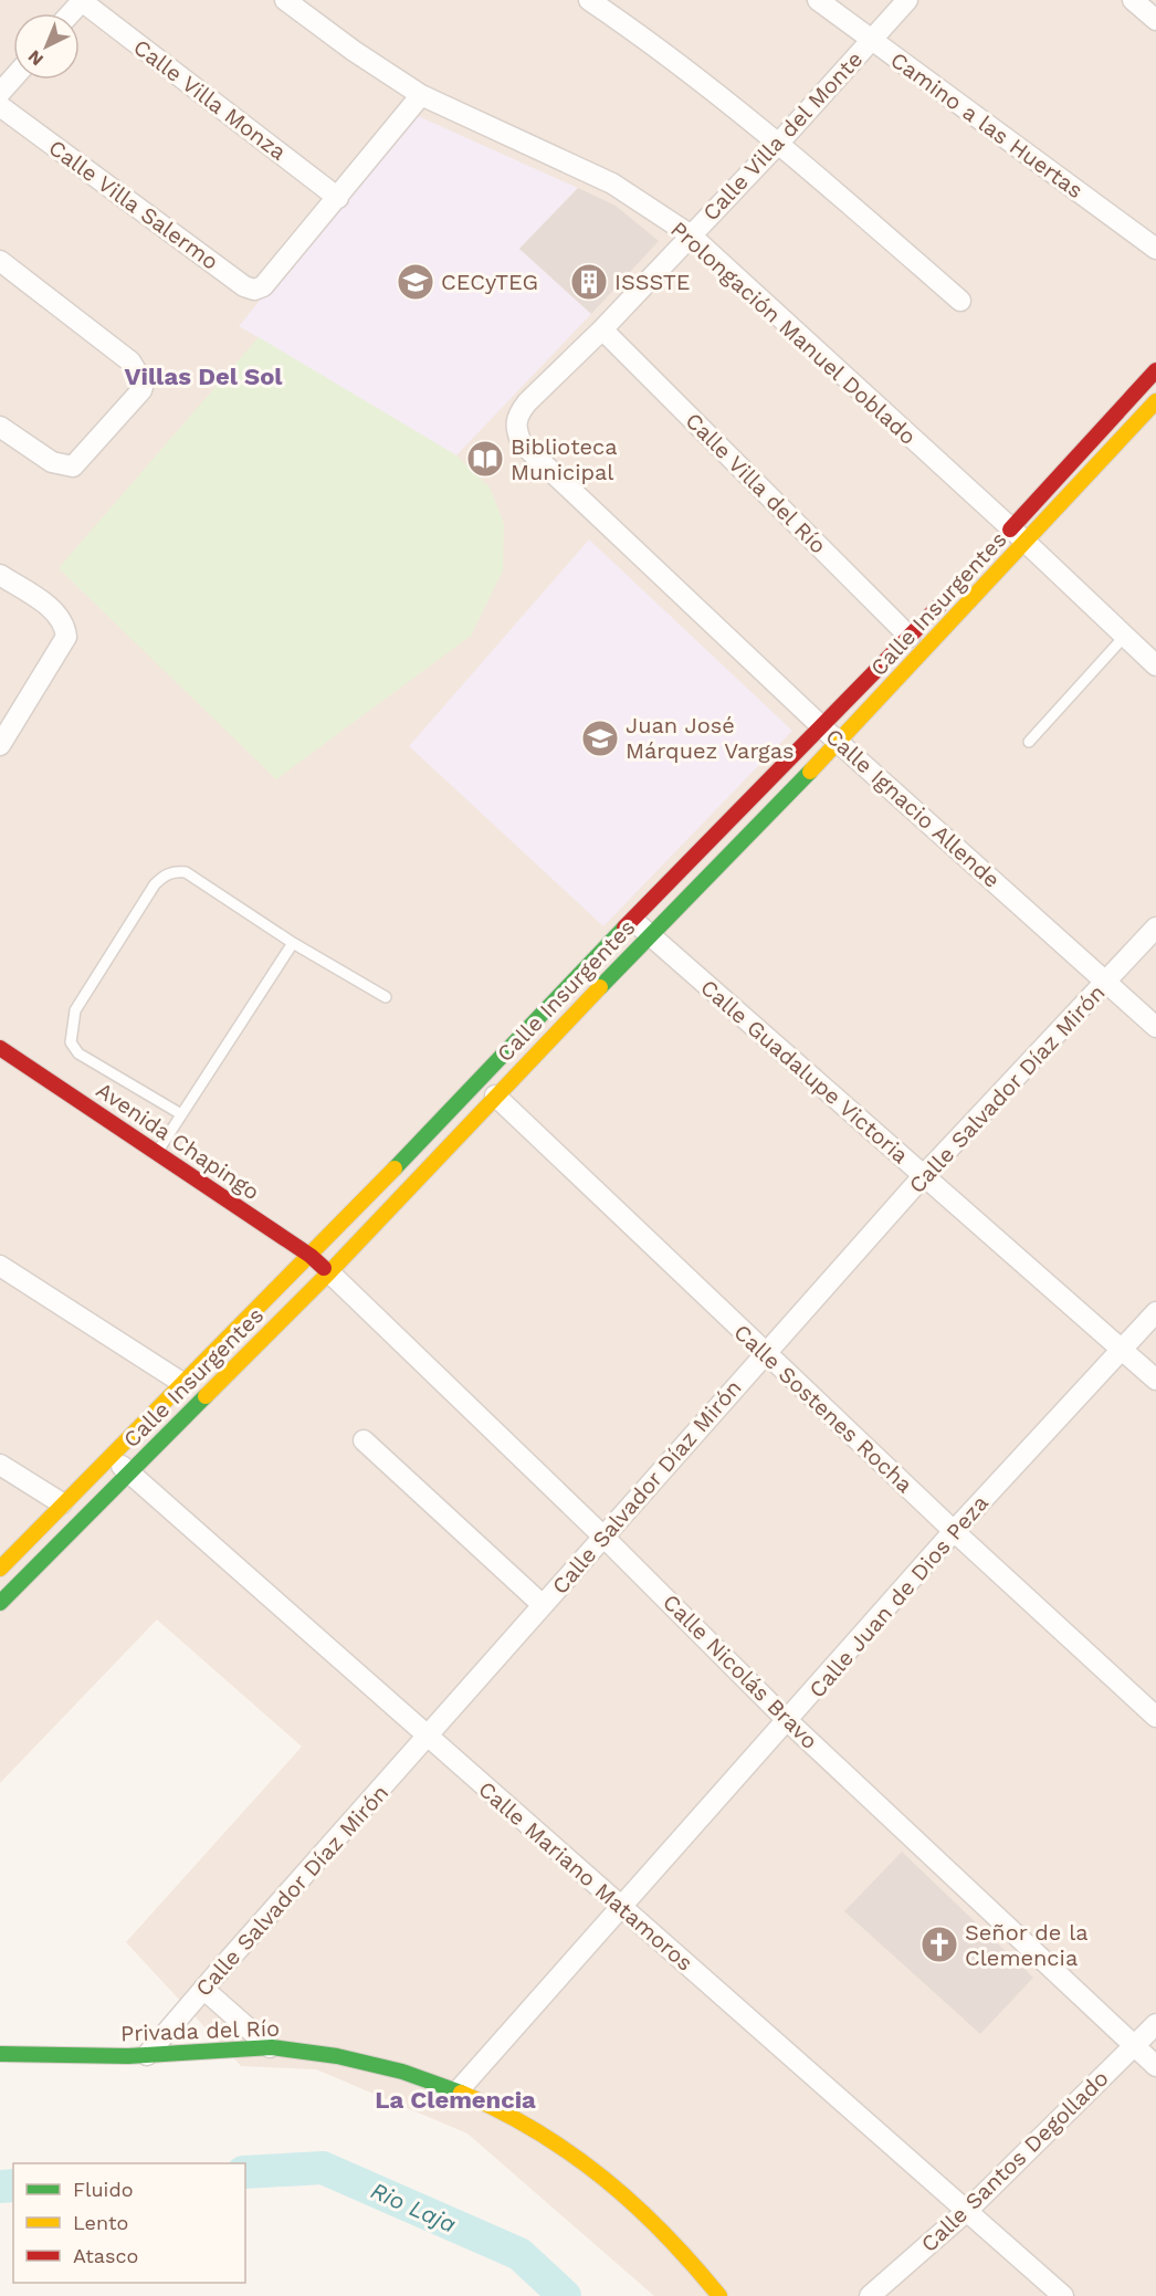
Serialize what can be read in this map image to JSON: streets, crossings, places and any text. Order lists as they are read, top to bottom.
{
  "streets": {
    "main road": ["Calle Insurgentes", "Avenida Chapingo", "Privada del Río"],
    "street": [
      "Calle Villa Monza",
      "Camino a las Huertas",
      "Calle Villa del Monte",
      "Calle Villa Salermo",
      "Prolongación Manuel Doblado",
      "Calle Villa del Río",
      "Calle Ignacio Allende",
      "Calle Guadalupe Victoria",
      "Calle Salvador Díaz Mirón",
      "Calle Sostenes Rocha",
      "Calle Juan de Dios Peza",
      "Calle Nicolás Bravo",
      "Calle Mariano Matamoros",
      "Calle Santos Degollado"
    ]
  },
  "crossings": [
    ["Calle Villa Monza", "Calle Villa Salermo"],
    ["Camino a las Huertas", "Calle Villa del Monte"],
    ["Calle Villa del Monte", "Prolongación Manuel Doblado"],
    ["Calle Villa del Monte", "Calle Villa del Río"],
    ["Calle Villa del Monte", "Calle Ignacio Allende"],
    ["Prolongación Manuel Doblado", "Calle Insurgentes"],
    ["Calle Villa del Río", "Calle Insurgentes"],
    ["Calle Insurgentes", "Calle Ignacio Allende"],
    ["Calle Insurgentes", "Calle Guadalupe Victoria"],
    ["Calle Insurgentes", "Avenida Chapingo"],
    ["Calle Insurgentes", "Calle Sostenes Rocha"],
    ["Calle Insurgentes", "Calle Nicolás Bravo"],
    ["Calle Insurgentes", "Calle Mariano Matamoros"],
    ["Calle Ignacio Allende", "Calle Salvador Díaz Mirón"],
    ["Calle Guadalupe Victoria", "Calle Salvador Díaz Mirón"],
    ["Calle Guadalupe Victoria", "Calle Juan de Dios Peza"],
    ["Calle Salvador Díaz Mirón", "Calle Sostenes Rocha"],
    ["Calle Salvador Díaz Mirón", "Calle Nicolás Bravo"],
    ["Calle Salvador Díaz Mirón", "Calle Mariano Matamoros"],
    ["Calle Salvador Díaz Mirón", "Privada del Río"],
    ["Avenida Chapingo", "Calle Nicolás Bravo"],
    ["Calle Sostenes Rocha", "Calle Juan de Dios Peza"],
    ["Calle Juan de Dios Peza", "Calle Nicolás Bravo"],
    ["Calle Juan de Dios Peza", "Calle Mariano Matamoros"],
    ["Calle Juan de Dios Peza", "Privada del Río"],
    ["Calle Nicolás Bravo", "Calle Santos Degollado"],
    ["Calle Mariano Matamoros", "Calle Santos Degollado"]
  ],
  "districts": ["Villas Del Sol", "La Clemencia"],
  "water": ["Rio Laja"],
  "places": {
    "school or university": ["CECyTEG", "Juan José Márquez Vargas"],
    "building": ["ISSSTE"],
    "library": ["Biblioteca Municipal"],
    "church": ["Señor de la Clemencia"]
  },
  "legend": ["Fluido", "Lento", "Atasco"],
  "north": "bottom left"
}
